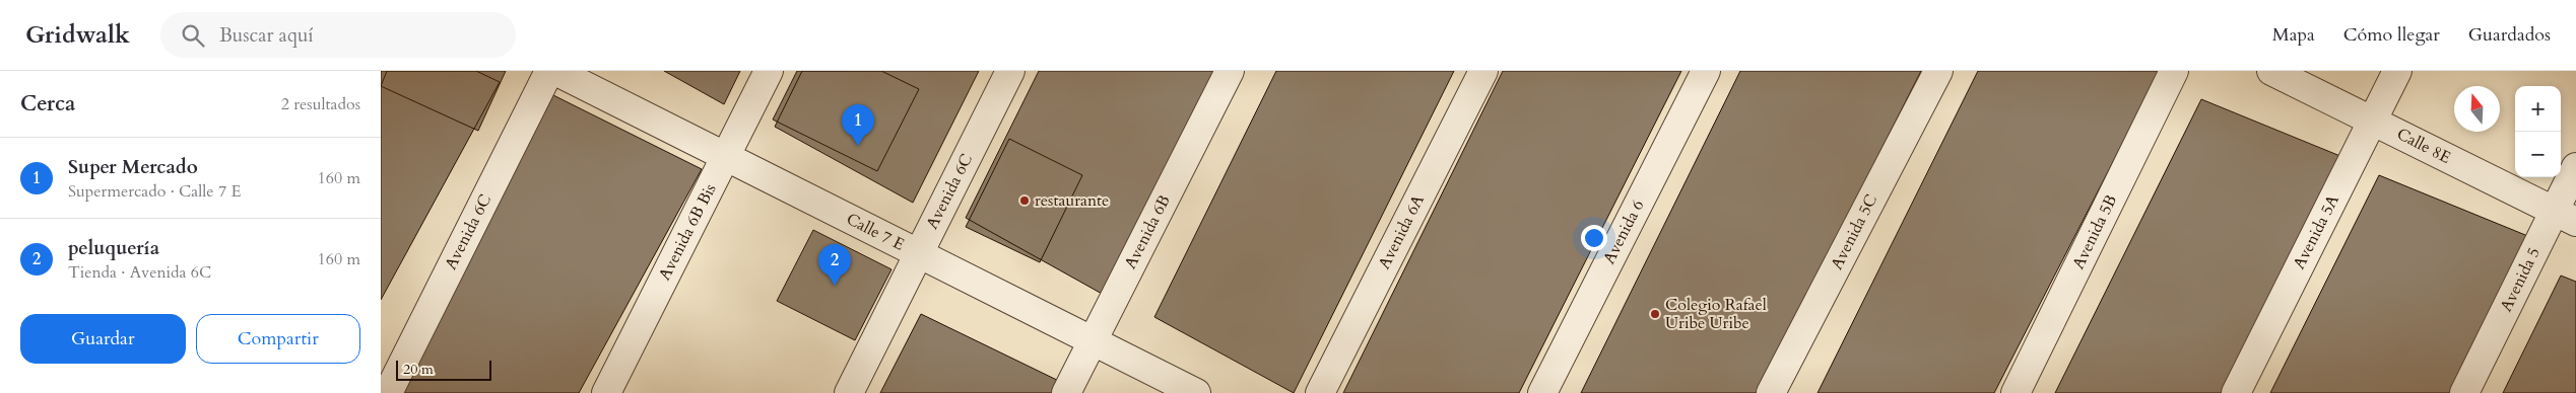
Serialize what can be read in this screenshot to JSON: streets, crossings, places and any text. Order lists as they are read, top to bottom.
{
  "streets": {
    "street": [
      "Calle 8E",
      "Avenida 6C",
      "Avenida 6B Bis",
      "Calle 7 E",
      "Avenida 6B",
      "Avenida 6A",
      "Avenida 6",
      "Avenida 5C",
      "Avenida 5B",
      "Avenida 5A",
      "Avenida 5"
    ]
  },
  "crossings": [
    ["Calle 8E", "Avenida 5A"],
    ["Calle 8E", "Avenida 5"],
    ["Avenida 6C", "Calle 7 E"],
    ["Avenida 6B Bis", "Calle 7 E"],
    ["Calle 7 E", "Avenida 6B"]
  ],
  "places": ["restaurante", "Colegio Rafael Uribe Uribe"],
  "scale_bar": "20 m",
  "north": "top",
  "page": {
    "header": "Gridwalk",
    "search": "Buscar aquí",
    "nav": ["Mapa", "Cómo llegar", "Guardados"],
    "heading": ["Cerca", "2 resultados"],
    "map_buttons": ["+", "−"],
    "pins": ["1", "2"],
    "list": [
      {
        "mark": "1",
        "name": "Super Mercado",
        "note": "Supermercado · Calle 7 E",
        "value": "160 m"
      },
      {
        "mark": "2",
        "name": "peluquería",
        "note": "Tienda · Avenida 6C",
        "value": "160 m"
      }
    ],
    "buttons": ["Guardar", "Compartir"],
    "scale": "20 m"
  }
}
